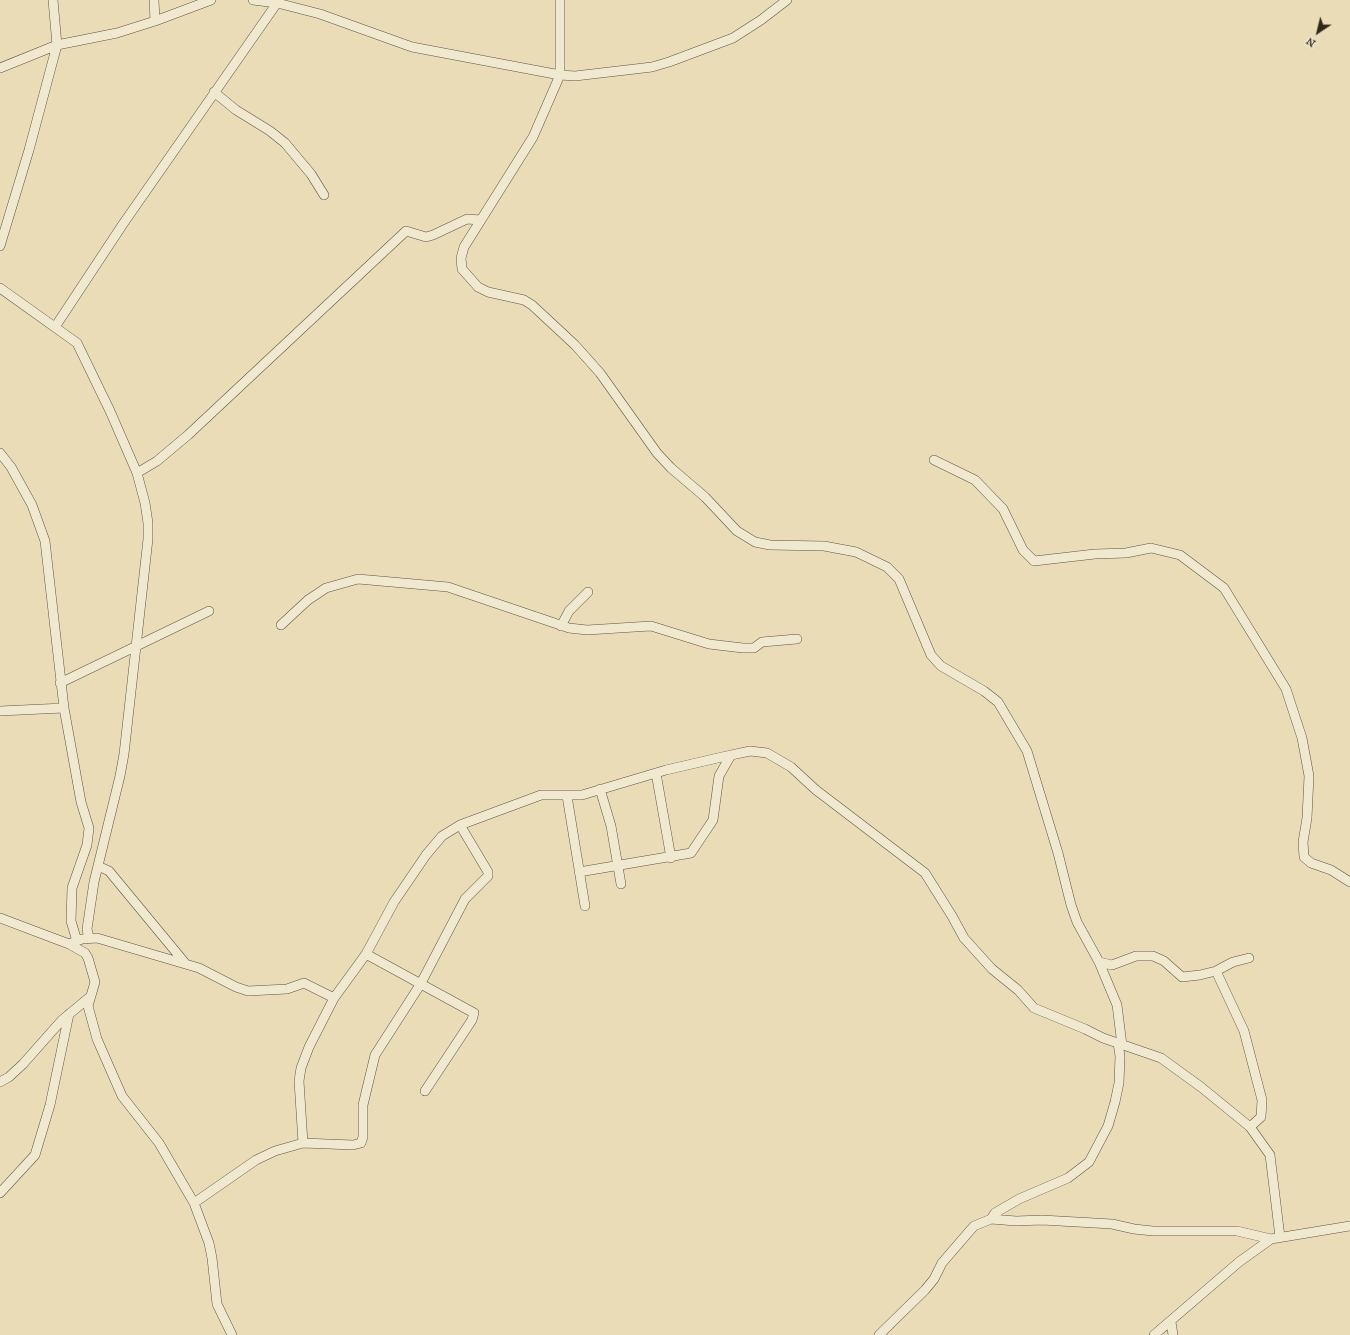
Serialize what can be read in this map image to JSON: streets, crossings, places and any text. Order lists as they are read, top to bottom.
{
  "north": "bottom left"
}
